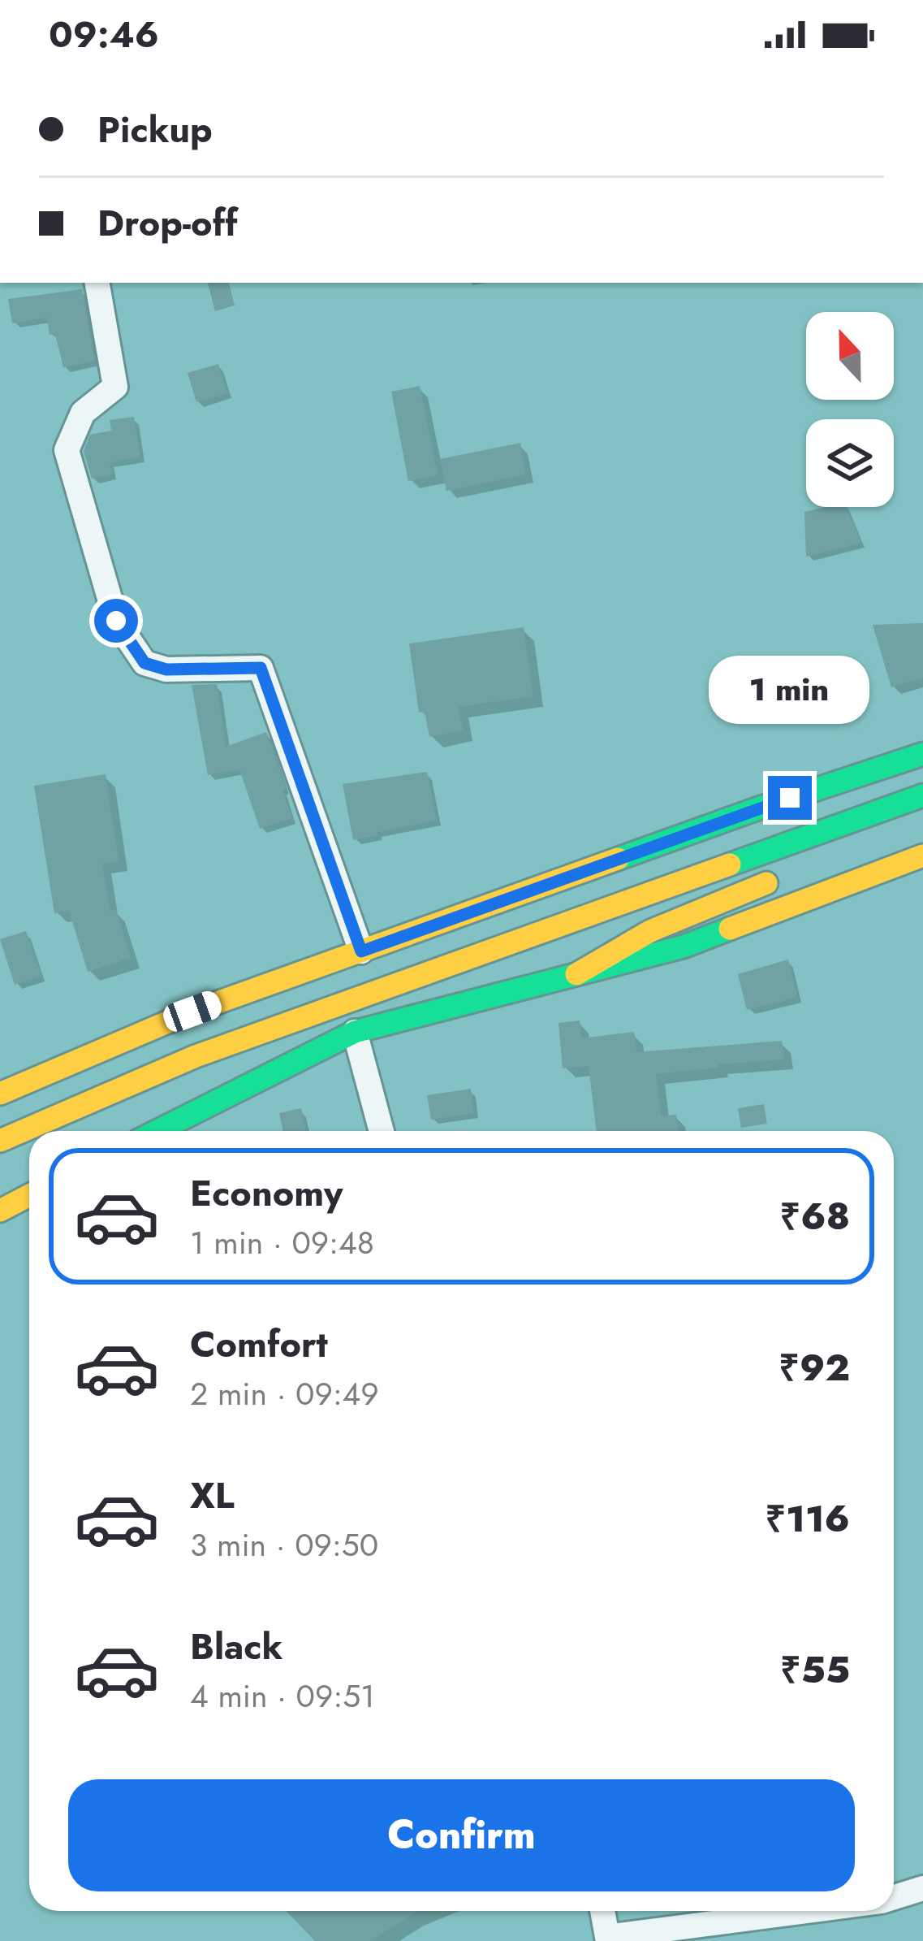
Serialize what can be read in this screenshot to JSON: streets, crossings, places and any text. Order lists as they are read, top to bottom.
{
  "north": "top",
  "page": {
    "status": "09:46",
    "banner": ["Pickup", "Drop-off"],
    "bubble": "1 min",
    "list": [
      {
        "name": "Economy",
        "note": "1 min · 09:48",
        "value": "₹68"
      },
      {
        "name": "Comfort",
        "note": "2 min · 09:49",
        "value": "₹92"
      },
      {
        "name": "XL",
        "note": "3 min · 09:50",
        "value": "₹116"
      },
      {
        "name": "Black",
        "note": "4 min · 09:51",
        "value": "₹55"
      }
    ],
    "buttons": "Confirm"
  }
}
